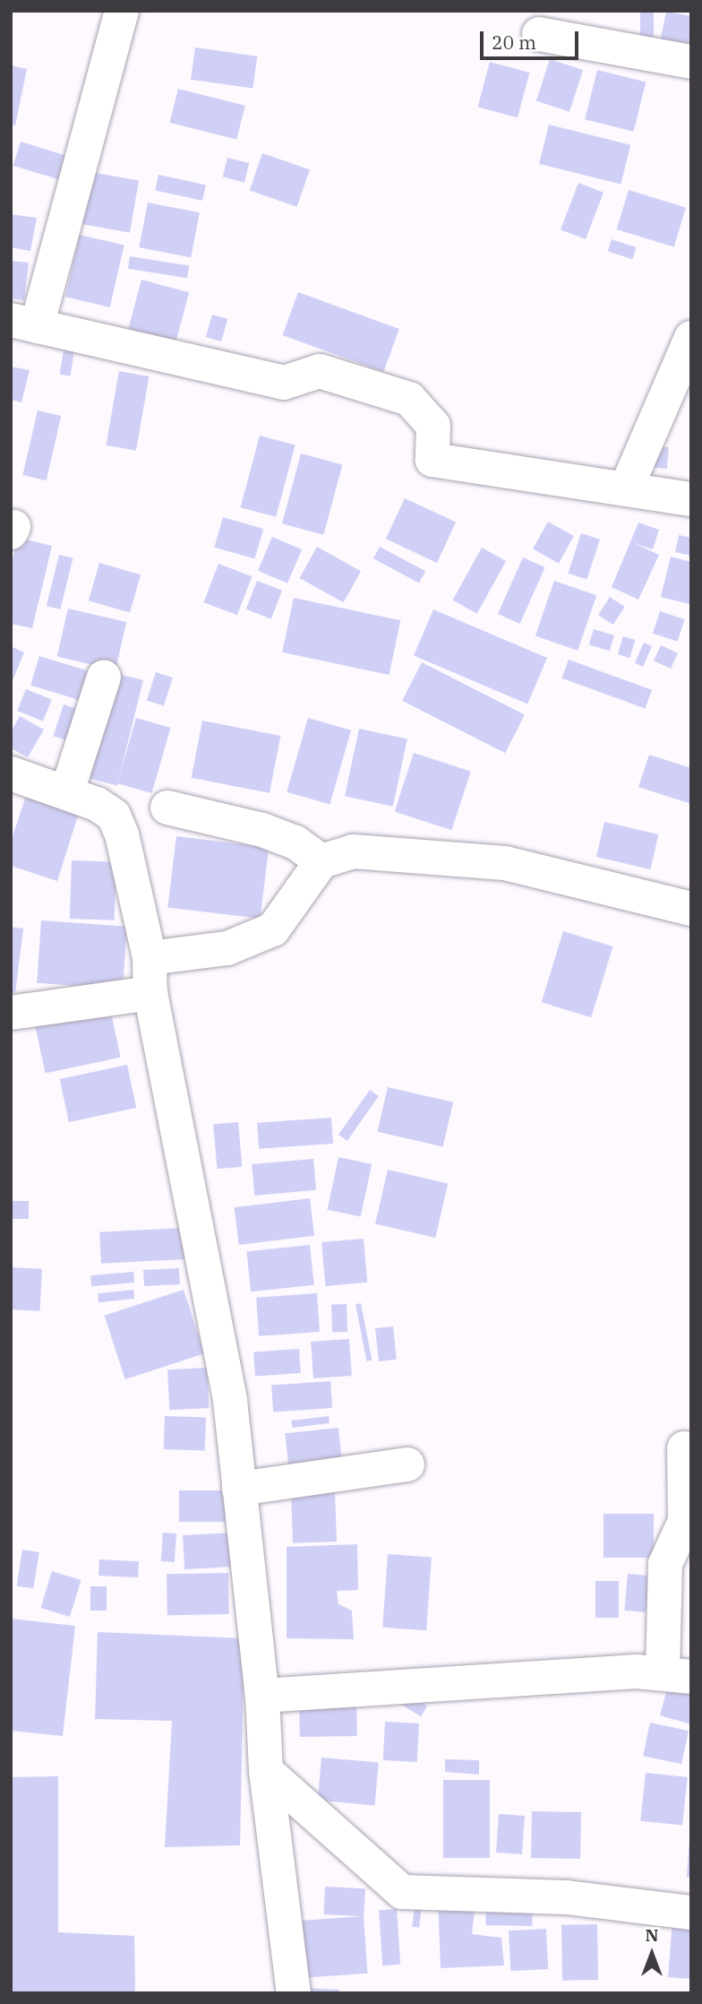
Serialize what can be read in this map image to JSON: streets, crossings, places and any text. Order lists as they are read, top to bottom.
{
  "scale_bar": "20 m",
  "north": "top"
}
